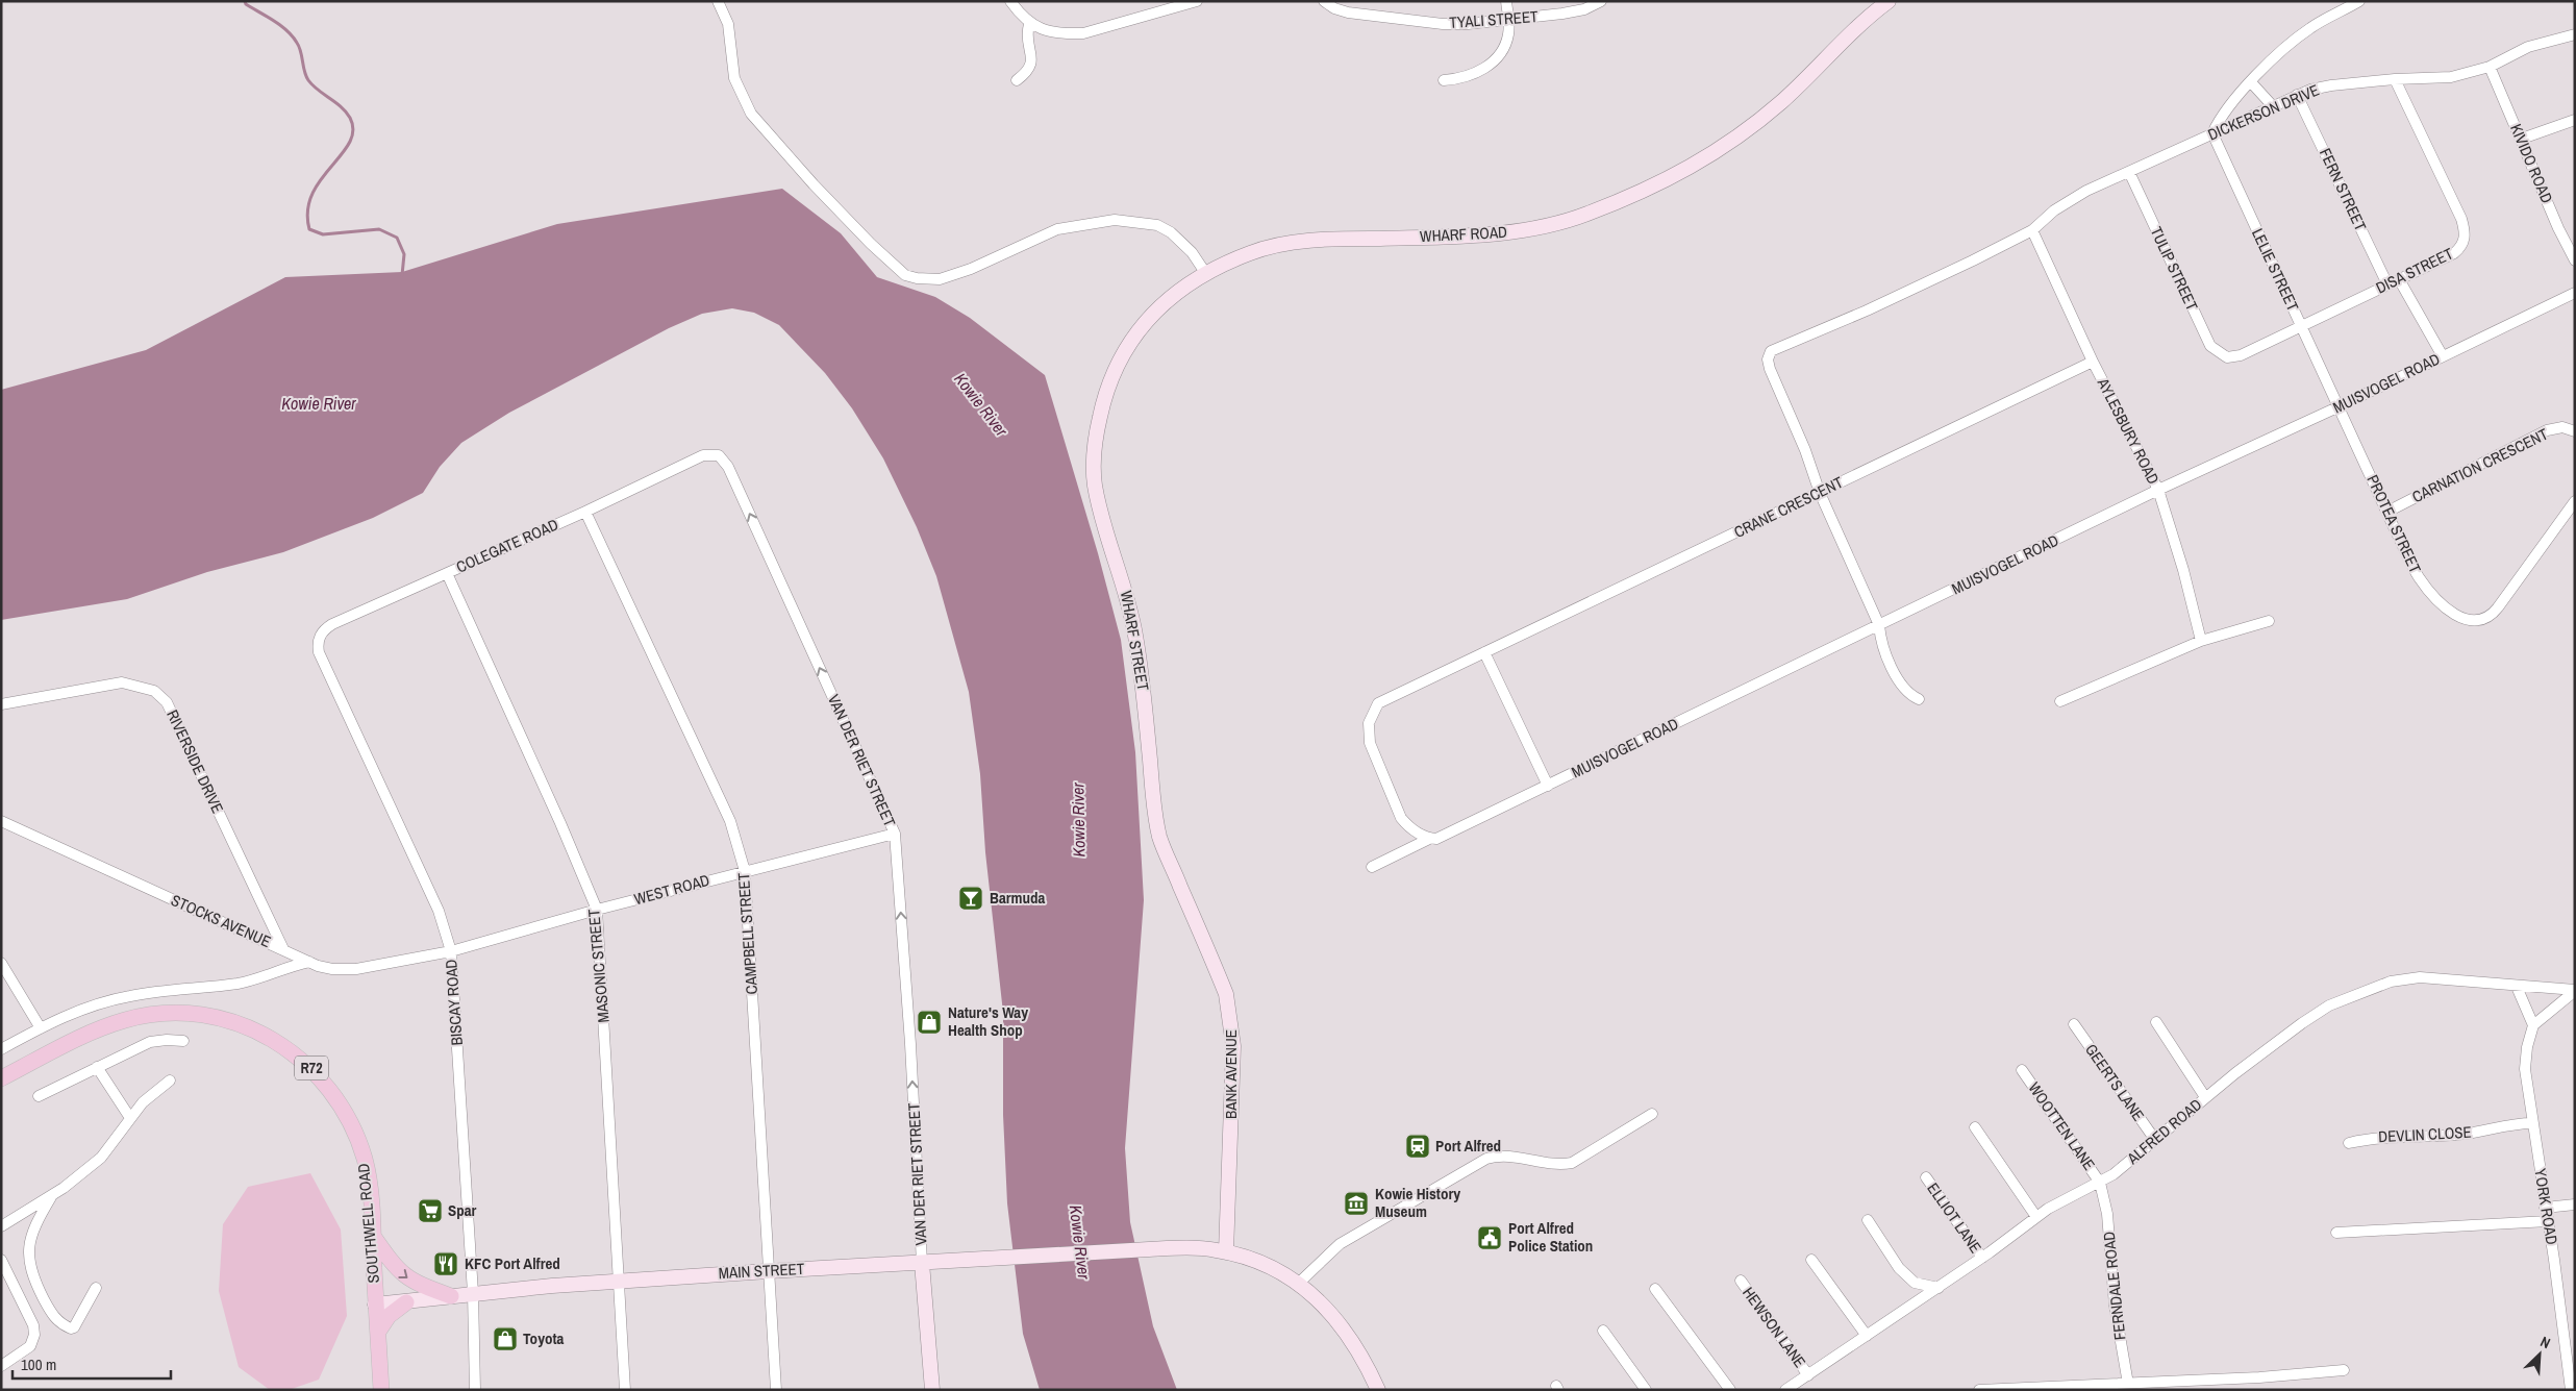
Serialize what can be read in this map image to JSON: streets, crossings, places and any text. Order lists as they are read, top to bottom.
{
  "streets": {
    "main road": ["R72", "SOUTHWELL ROAD"],
    "street": [
      "TYALI STREET",
      "DICKERSON DRIVE",
      "KIVIDO ROAD",
      "FERN STREET",
      "WHARF ROAD",
      "TULIP STREET",
      "LELIE STREET",
      "DISA STREET",
      "MUISVOGEL ROAD",
      "AYLESBURY ROAD",
      "CARNATION CRESCENT",
      "CRANE CRESCENT",
      "PROTEA STREET",
      "COLEGATE ROAD",
      "WHARF STREET",
      "VAN DER RIET STREET",
      "RIVERSIDE DRIVE",
      "WEST ROAD",
      "STOCKS AVENUE",
      "CAMPBELL STREET",
      "MASONIC STREET",
      "BISCAY ROAD",
      "BANK AVENUE",
      "GEERTS LANE",
      "WOOTTEN LANE",
      "ALFRED ROAD",
      "DEVLIN CLOSE",
      "YORK ROAD",
      "ELLIOT LANE",
      "MAIN STREET",
      "FERNDALE ROAD",
      "HEWSON LANE"
    ]
  },
  "crossings": [
    ["DICKERSON DRIVE", "KIVIDO ROAD"],
    ["DICKERSON DRIVE", "FERN STREET"],
    ["DICKERSON DRIVE", "TULIP STREET"],
    ["DICKERSON DRIVE", "LELIE STREET"],
    ["DICKERSON DRIVE", "DISA STREET"],
    ["DICKERSON DRIVE", "AYLESBURY ROAD"],
    ["DICKERSON DRIVE", "CRANE CRESCENT"],
    ["FERN STREET", "DISA STREET"],
    ["WHARF ROAD", "WHARF STREET"],
    ["TULIP STREET", "DISA STREET"],
    ["LELIE STREET", "DISA STREET"],
    ["LELIE STREET", "MUISVOGEL ROAD"],
    ["LELIE STREET", "PROTEA STREET"],
    ["MUISVOGEL ROAD", "AYLESBURY ROAD"],
    ["MUISVOGEL ROAD", "CRANE CRESCENT"],
    ["MUISVOGEL ROAD", "PROTEA STREET"],
    ["AYLESBURY ROAD", "CRANE CRESCENT"],
    ["CARNATION CRESCENT", "PROTEA STREET"],
    ["COLEGATE ROAD", "VAN DER RIET STREET"],
    ["COLEGATE ROAD", "CAMPBELL STREET"],
    ["COLEGATE ROAD", "MASONIC STREET"],
    ["COLEGATE ROAD", "BISCAY ROAD"],
    ["WHARF STREET", "BANK AVENUE"],
    ["VAN DER RIET STREET", "WEST ROAD"],
    ["VAN DER RIET STREET", "MAIN STREET"],
    ["RIVERSIDE DRIVE", "STOCKS AVENUE"],
    ["WEST ROAD", "STOCKS AVENUE"],
    ["WEST ROAD", "CAMPBELL STREET"],
    ["WEST ROAD", "MASONIC STREET"],
    ["WEST ROAD", "BISCAY ROAD"],
    ["STOCKS AVENUE", "BISCAY ROAD"],
    ["CAMPBELL STREET", "MAIN STREET"],
    ["MASONIC STREET", "MAIN STREET"],
    ["BISCAY ROAD", "MAIN STREET"],
    ["BANK AVENUE", "MAIN STREET"],
    ["GEERTS LANE", "ALFRED ROAD"],
    ["WOOTTEN LANE", "ALFRED ROAD"],
    ["WOOTTEN LANE", "FERNDALE ROAD"],
    ["ALFRED ROAD", "ELLIOT LANE"],
    ["ALFRED ROAD", "FERNDALE ROAD"],
    ["ALFRED ROAD", "HEWSON LANE"],
    ["DEVLIN CLOSE", "YORK ROAD"],
    ["SOUTHWELL ROAD", "MAIN STREET"]
  ],
  "one_way": ["VAN DER RIET STREET"],
  "water": ["Kowie River"],
  "places": {
    "bar": ["Barmuda"],
    "shop": ["Nature's Way Health Shop", "Toyota"],
    "station": ["Port Alfred"],
    "museum": ["Kowie History Museum"],
    "supermarket": ["Spar"],
    "public building": ["Port Alfred Police Station"],
    "restaurant": ["KFC Port Alfred"]
  },
  "scale_bar": "100 m",
  "north": "top right"
}
